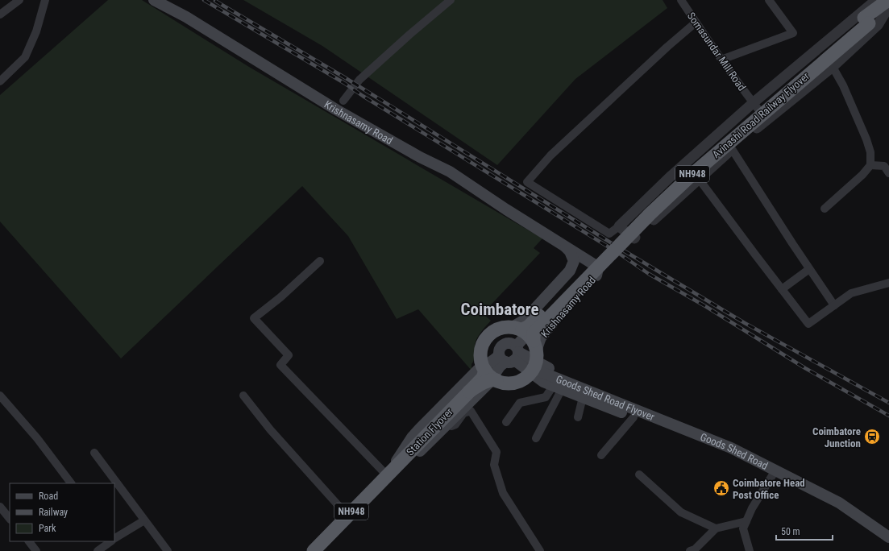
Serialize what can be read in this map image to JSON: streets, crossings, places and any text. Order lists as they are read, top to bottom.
{
  "streets": {
    "highway": ["Avinashi Road Railway Flyover", "NH948", "Station Flyover"],
    "main road": ["Krishnasamy Road", "Goods Shed Road Flyover", "Goods Shed Road"],
    "street": ["Somasundar Mill Road"]
  },
  "crossings": [
    ["Avinashi Road Railway Flyover", "Krishnasamy Road"],
    ["Avinashi Road Railway Flyover", "NH948"],
    ["Avinashi Road Railway Flyover", "Goods Shed Road Flyover"],
    ["Avinashi Road Railway Flyover", "Station Flyover"],
    ["Krishnasamy Road", "NH948"],
    ["Krishnasamy Road", "Goods Shed Road Flyover"],
    ["Krishnasamy Road", "Station Flyover"],
    ["NH948", "Goods Shed Road Flyover"],
    ["NH948", "Station Flyover"],
    ["Goods Shed Road Flyover", "Station Flyover"],
    ["Goods Shed Road Flyover", "Goods Shed Road"]
  ],
  "districts": ["Coimbatore"],
  "places": {
    "station": ["Coimbatore Junction"],
    "public building": ["Coimbatore Head Post Office"]
  },
  "legend": ["Road", "Railway", "Park"],
  "scale_bar": "50 m"
}
